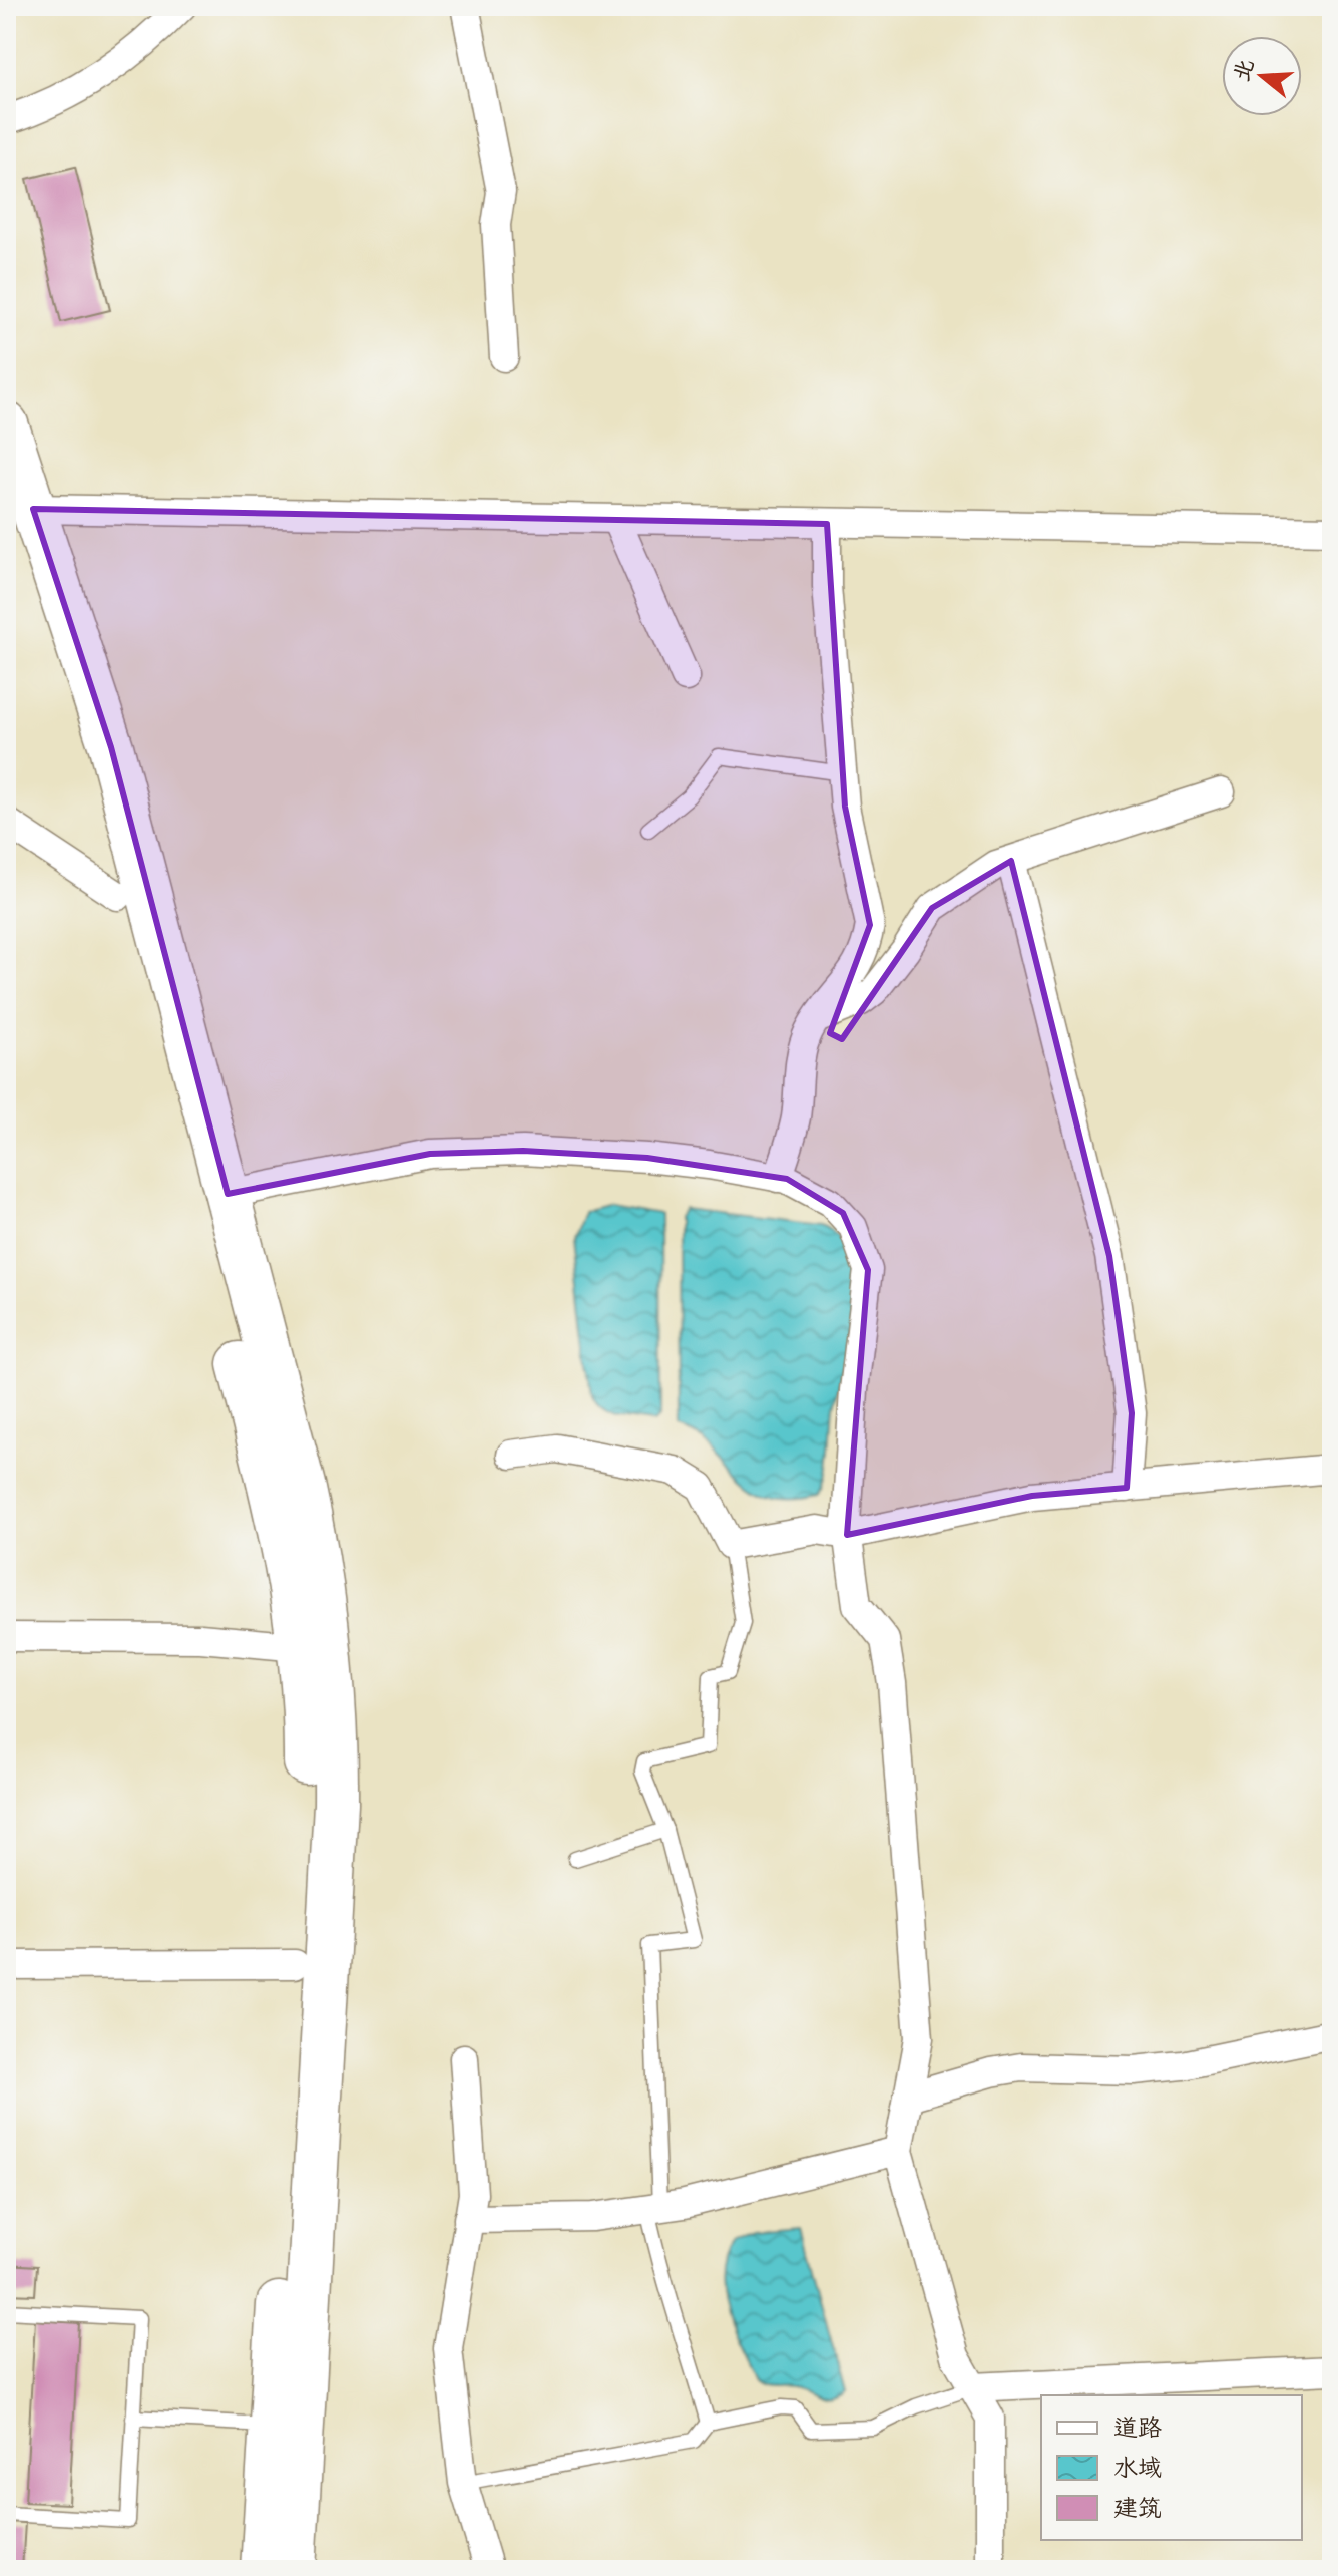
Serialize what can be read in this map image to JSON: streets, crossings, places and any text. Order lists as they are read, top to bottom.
{
  "legend": ["道路", "水域", "建筑"],
  "north": "left"
}
